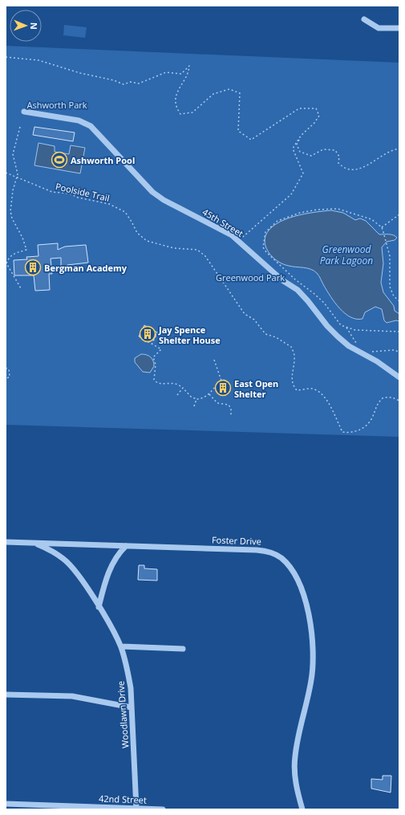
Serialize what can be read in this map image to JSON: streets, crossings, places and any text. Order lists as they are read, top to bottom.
{
  "streets": {
    "street": [
      "45th Street",
      "Foster Drive",
      "Woodlawn Drive",
      "42nd Street"
    ],
    "path": ["Poolside Trail"]
  },
  "crossings": [
    ["Foster Drive", "Woodlawn Drive"],
    ["Woodlawn Drive", "42nd Street"]
  ],
  "water": ["Greenwood Park Lagoon"],
  "parks": ["Ashworth Park", "Greenwood Park"],
  "places": {
    "sports": ["Ashworth Pool"],
    "building": ["Bergman Academy", "Jay Spence Shelter House", "East Open Shelter"]
  },
  "north": "right"
}
